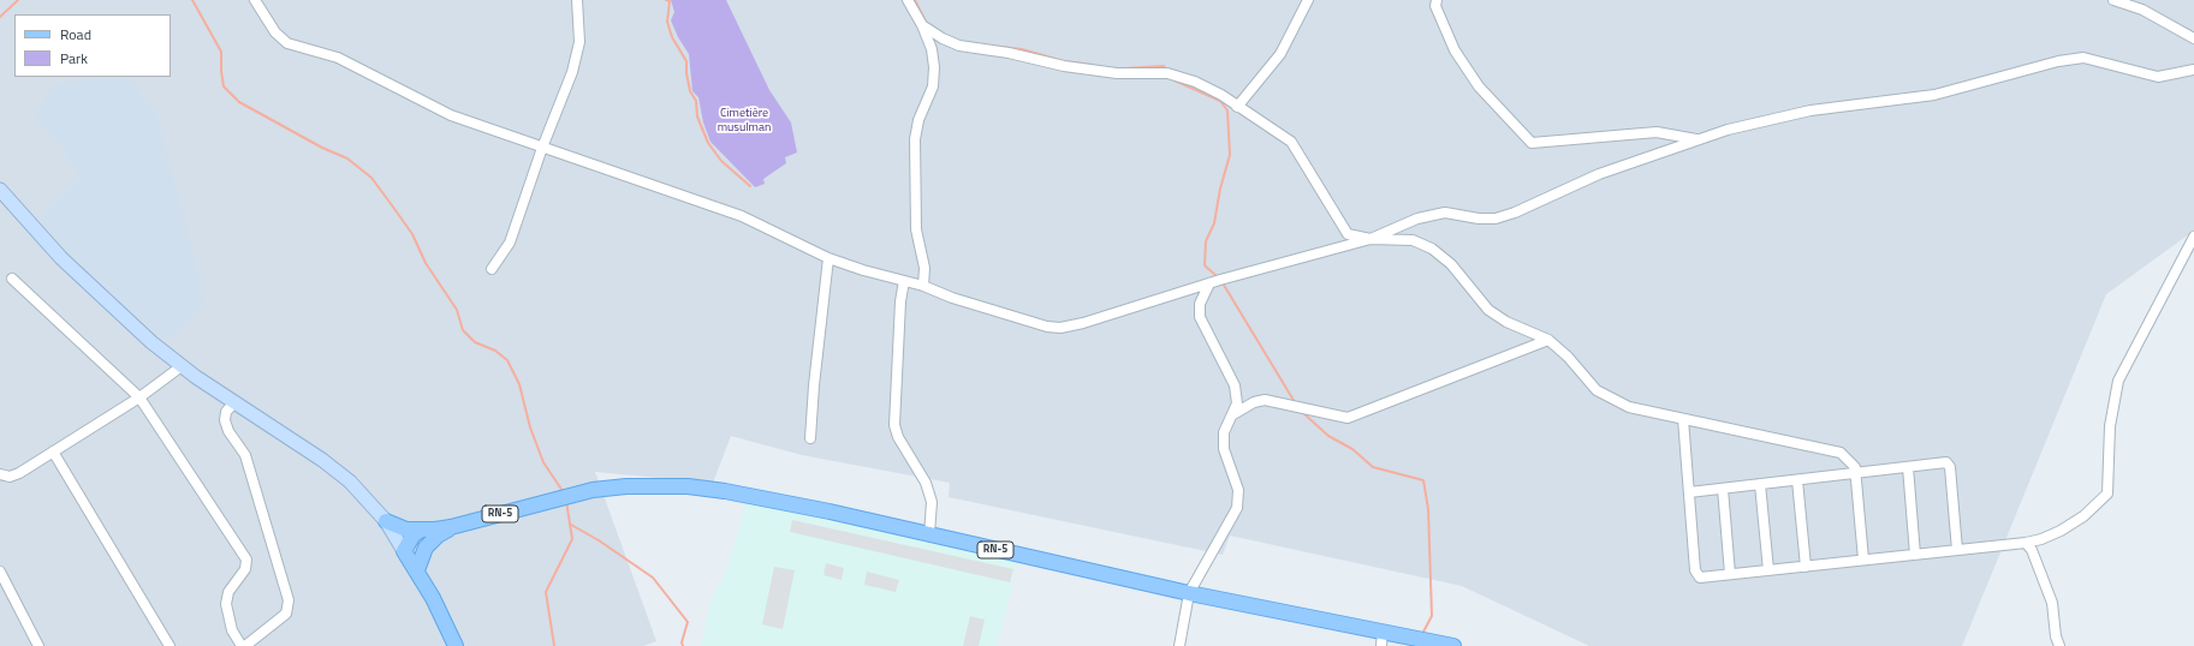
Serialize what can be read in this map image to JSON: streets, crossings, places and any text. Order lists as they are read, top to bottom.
{
  "streets": {
    "main road": ["RN-5"]
  },
  "parks": ["Cimetière musulman"],
  "legend": ["Road", "Park"]
}
